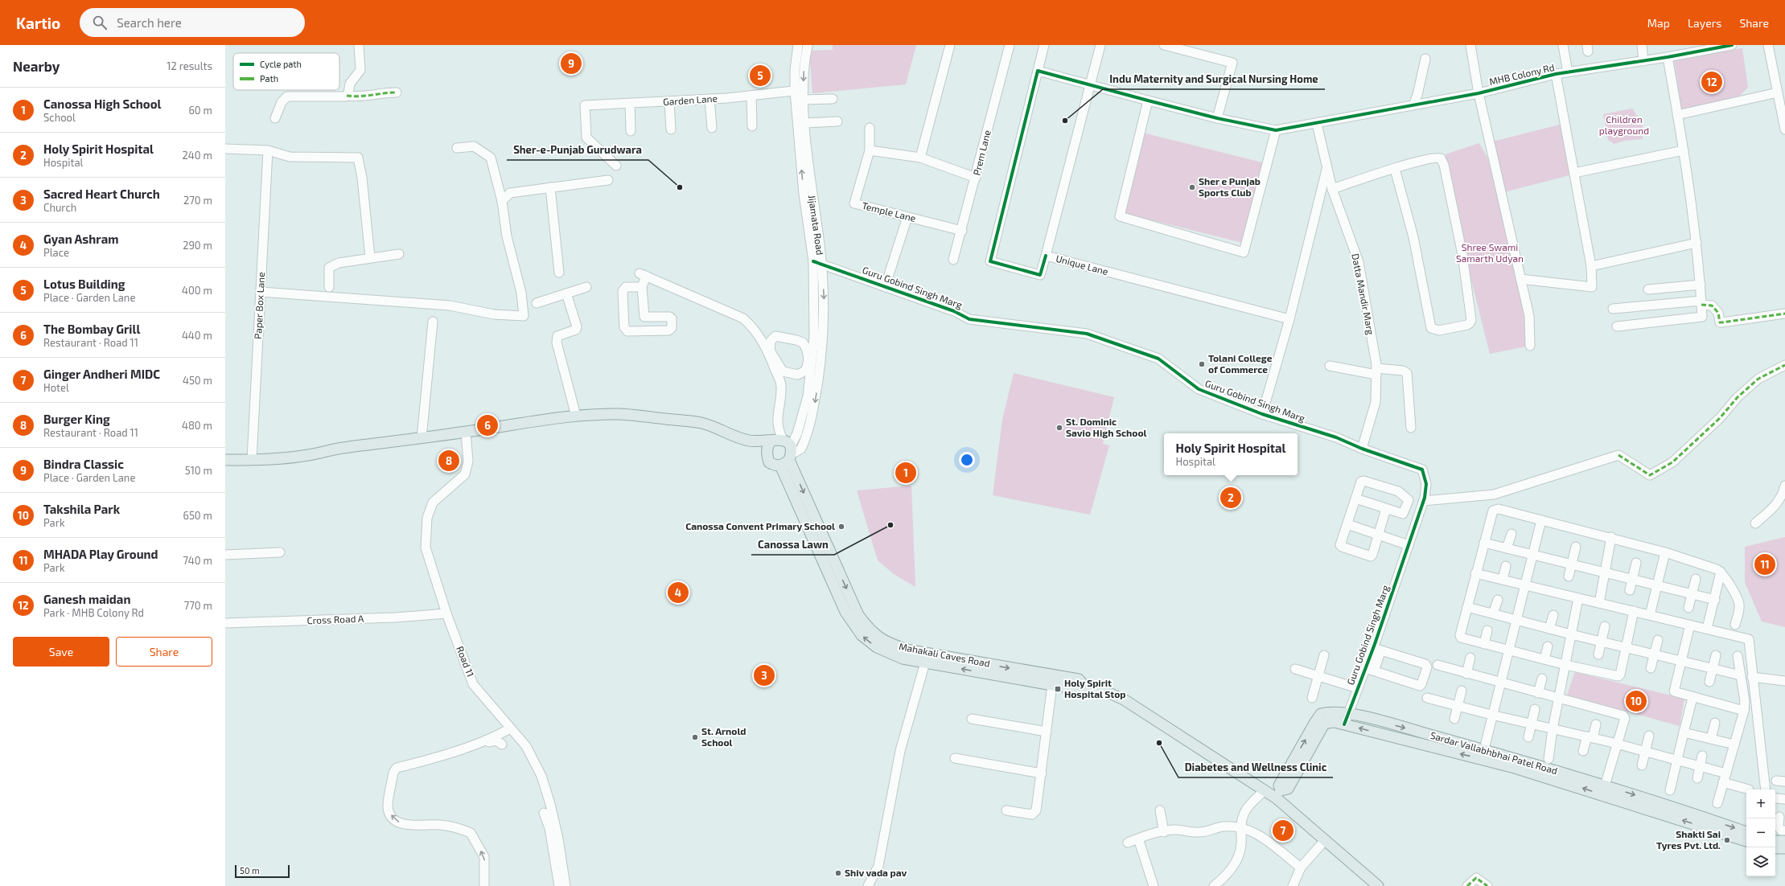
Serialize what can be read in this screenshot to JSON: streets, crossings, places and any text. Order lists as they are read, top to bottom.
{
  "streets": {
    "main road": ["Mahakali Caves Road", "Sardar Vallabhbhai Patel Road"],
    "street": [
      "MHB Colony Rd",
      "Garden Lane",
      "Prem Lane",
      "Temple Lane",
      "Jijamata Road",
      "Unique Lane",
      "Guru Gobind Singh Marg",
      "Datta Mandir Marg",
      "Paper Box Lane",
      "Cross Road A",
      "Road 11"
    ]
  },
  "crossings": [
    ["MHB Colony Rd", "Datta Mandir Marg"],
    ["Garden Lane", "Jijamata Road"],
    ["Prem Lane", "Temple Lane"],
    ["Jijamata Road", "Guru Gobind Singh Marg"],
    ["Jijamata Road", "Mahakali Caves Road"],
    ["Guru Gobind Singh Marg", "Datta Mandir Marg"],
    ["Guru Gobind Singh Marg", "Sardar Vallabhbhai Patel Road"],
    ["Cross Road A", "Road 11"],
    ["Mahakali Caves Road", "Sardar Vallabhbhai Patel Road"]
  ],
  "parks": ["Children playground", "Shree Swami Samarth Udyan"],
  "places": {
    "other": [
      "Indu Maternity and Surgical Nursing Home",
      "Sher-e-Punjab Gurudwara",
      "Sher e Punjab Sports Club",
      "Tolani College of Commerce",
      "St. Dominic Savio High School",
      "Canossa Lawn",
      "Canossa Convent Primary School",
      "St. Arnold School",
      "Diabetes and Wellness Clinic",
      "Shakti Sai Tyres Pvt. Ltd.",
      "Shiv vada pav"
    ],
    "transit": ["Holy Spirit Hospital Stop"]
  },
  "legend": ["Cycle path", "Path"],
  "scale_bar": "50 m",
  "page": {
    "header": "Kartio",
    "search": "Search here",
    "nav": ["Map", "Layers", "Share"],
    "heading": ["Nearby", "12 results"],
    "pins": [
      "9",
      "5",
      "12",
      "6",
      "8",
      "1",
      "2",
      "11",
      "4",
      "3",
      "10",
      "7"
    ],
    "list": [
      {
        "mark": "1",
        "name": "Canossa High School",
        "note": "School",
        "value": "60 m"
      },
      {
        "mark": "2",
        "name": "Holy Spirit Hospital",
        "note": "Hospital",
        "value": "240 m"
      },
      {
        "mark": "3",
        "name": "Sacred Heart Church",
        "note": "Church",
        "value": "270 m"
      },
      {
        "mark": "4",
        "name": "Gyan Ashram",
        "note": "Place",
        "value": "290 m"
      },
      {
        "mark": "5",
        "name": "Lotus Building",
        "note": "Place · Garden Lane",
        "value": "400 m"
      },
      {
        "mark": "6",
        "name": "The Bombay Grill",
        "note": "Restaurant · Road 11",
        "value": "440 m"
      },
      {
        "mark": "7",
        "name": "Ginger Andheri MIDC",
        "note": "Hotel",
        "value": "450 m"
      },
      {
        "mark": "8",
        "name": "Burger King",
        "note": "Restaurant · Road 11",
        "value": "480 m"
      },
      {
        "mark": "9",
        "name": "Bindra Classic",
        "note": "Place · Garden Lane",
        "value": "510 m"
      },
      {
        "mark": "10",
        "name": "Takshila Park",
        "note": "Park",
        "value": "650 m"
      },
      {
        "mark": "11",
        "name": "MHADA Play Ground",
        "note": "Park",
        "value": "740 m"
      },
      {
        "mark": "12",
        "name": "Ganesh maidan",
        "note": "Park · MHB Colony Rd",
        "value": "770 m"
      }
    ],
    "popup": ["Holy Spirit Hospital", "Hospital"],
    "buttons": ["Save", "Share"],
    "map_buttons": ["+", "−"],
    "scale": "50 m"
  }
}
